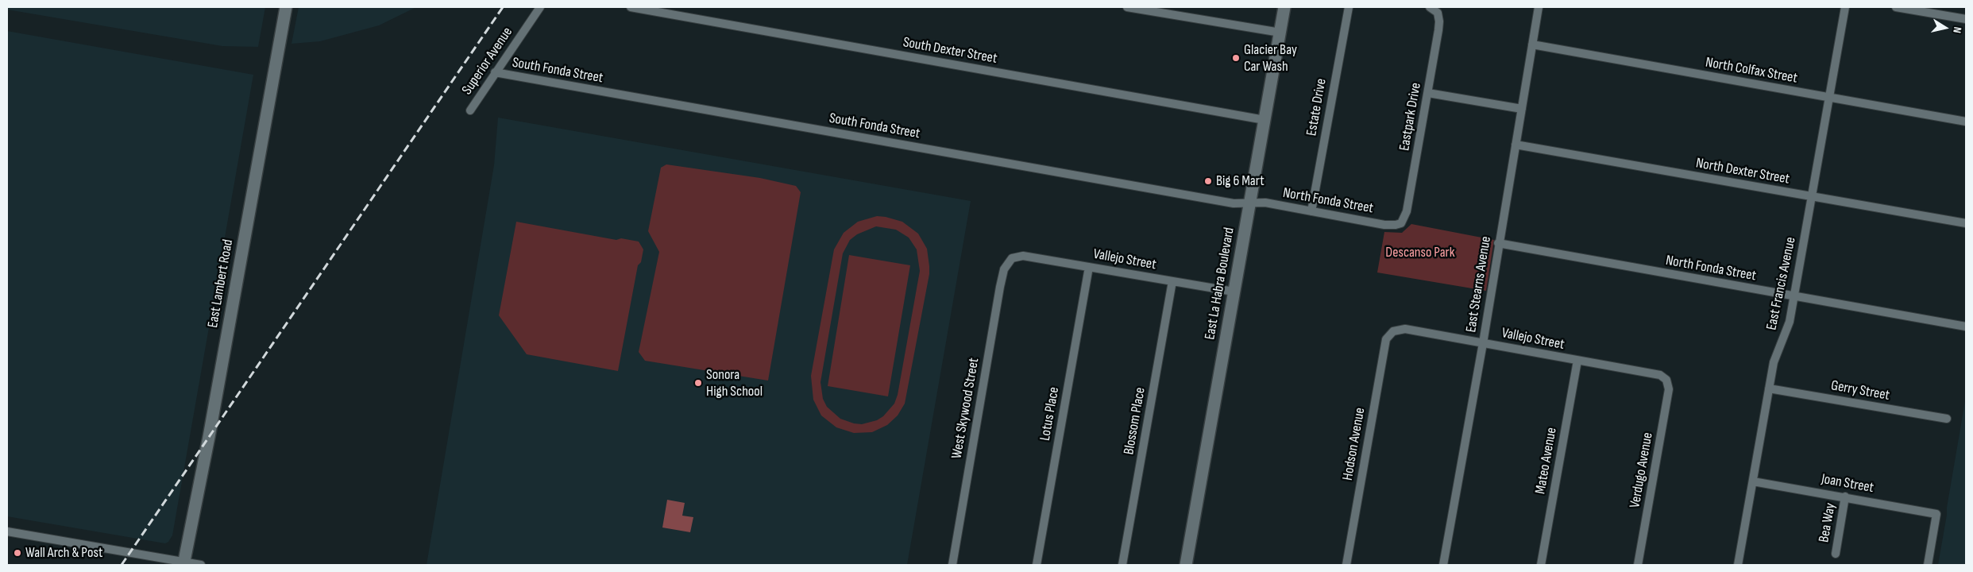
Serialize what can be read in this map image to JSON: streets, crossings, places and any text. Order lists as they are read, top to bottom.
{
  "streets": {
    "main road": ["East Lambert Road", "East La Habra Boulevard"],
    "street": [
      "South Dexter Street",
      "Superior Avenue",
      "South Fonda Street",
      "North Colfax Street",
      "Estate Drive",
      "Eastpark Drive",
      "North Dexter Street",
      "North Fonda Street",
      "Vallejo Street",
      "East Francis Avenue",
      "East Stearns Avenue",
      "Gerry Street",
      "West Skywood Street",
      "Lotus Place",
      "Blossom Place",
      "Hodson Avenue",
      "Mateo Avenue",
      "Verdugo Avenue",
      "Joan Street",
      "Bea Way"
    ]
  },
  "crossings": [
    ["South Dexter Street", "East La Habra Boulevard"],
    ["Superior Avenue", "South Fonda Street"],
    ["South Fonda Street", "North Fonda Street"],
    ["South Fonda Street", "East La Habra Boulevard"],
    ["North Colfax Street", "East Francis Avenue"],
    ["North Colfax Street", "East Stearns Avenue"],
    ["Estate Drive", "North Fonda Street"],
    ["Eastpark Drive", "North Fonda Street"],
    ["North Dexter Street", "East Francis Avenue"],
    ["North Dexter Street", "East Stearns Avenue"],
    ["North Fonda Street", "East La Habra Boulevard"],
    ["North Fonda Street", "East Francis Avenue"],
    ["North Fonda Street", "East Stearns Avenue"],
    ["Vallejo Street", "East La Habra Boulevard"],
    ["Vallejo Street", "East Stearns Avenue"],
    ["Vallejo Street", "West Skywood Street"],
    ["Vallejo Street", "Lotus Place"],
    ["Vallejo Street", "Blossom Place"],
    ["Vallejo Street", "Hodson Avenue"],
    ["Vallejo Street", "Mateo Avenue"],
    ["Vallejo Street", "Verdugo Avenue"],
    ["East Francis Avenue", "Gerry Street"],
    ["East Francis Avenue", "Joan Street"],
    ["Joan Street", "Bea Way"]
  ],
  "parks": ["Descanso Park"],
  "places": [
    "Glacier Bay Car Wash",
    "Big 6 Mart",
    "Sonora High School",
    "Wall Arch & Post"
  ],
  "north": "right"
}
